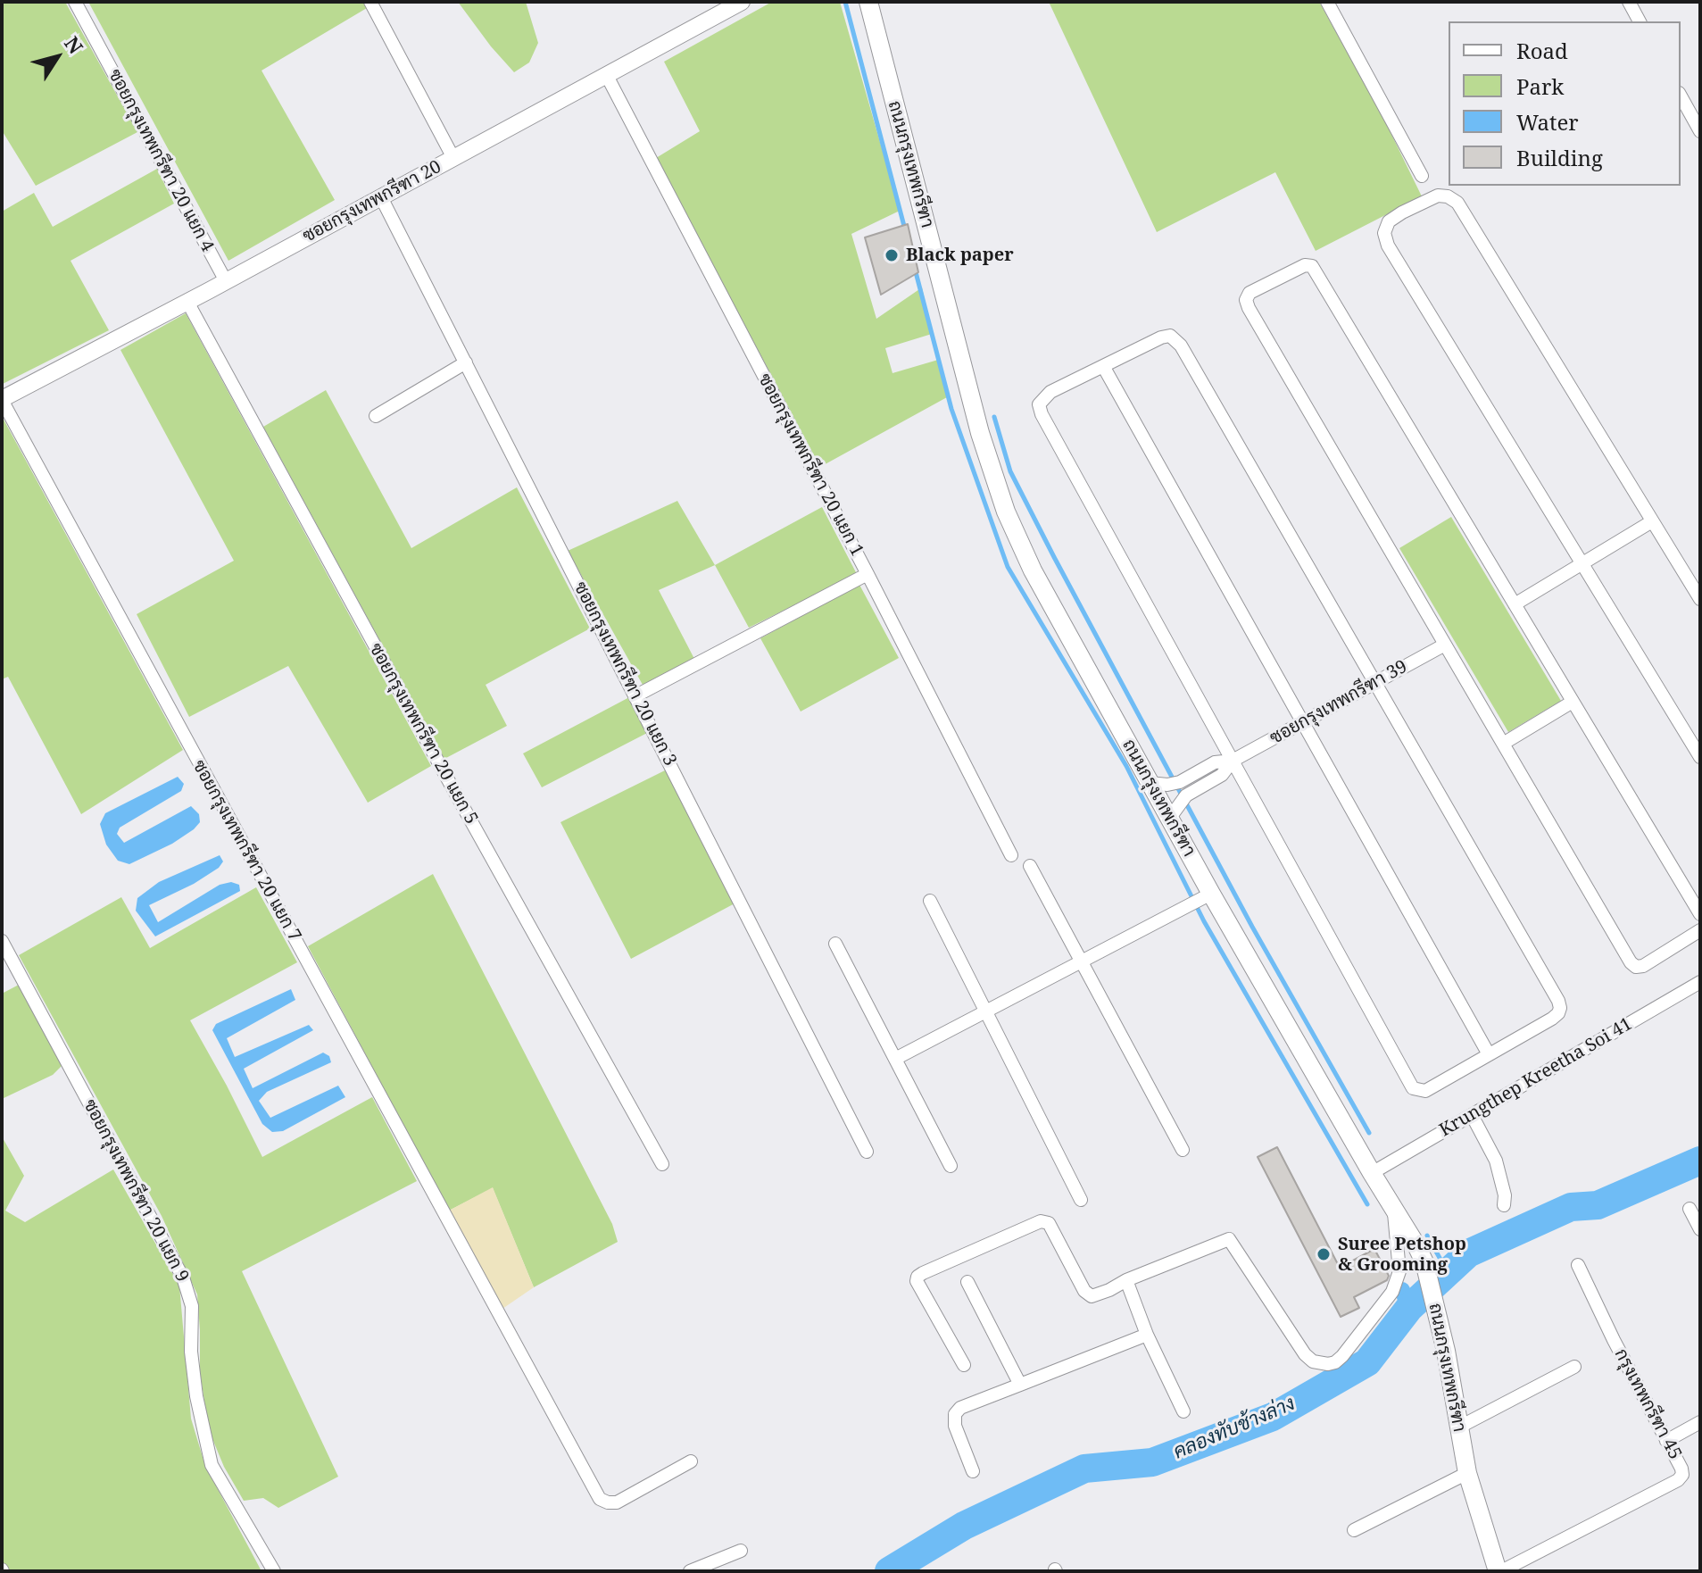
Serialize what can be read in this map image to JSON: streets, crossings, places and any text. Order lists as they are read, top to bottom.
{
  "streets": {
    "main road": ["ถนนกรุงเทพกรีฑา"],
    "street": [
      "ซอยกรุงเทพกรีฑา 20 แยก 4",
      "ซอยกรุงเทพกรีฑา 20",
      "ซอยกรุงเทพกรีฑา 20 แยก 1",
      "ซอยกรุงเทพกรีฑา 20 แยก 3",
      "ซอยกรุงเทพกรีฑา 39",
      "ซอยกรุงเทพกรีฑา 20 แยก 5",
      "ซอยกรุงเทพกรีฑา 20 แยก 7",
      "Krungthep Kreetha Soi 41",
      "ซอยกรุงเทพกรีฑา 20 แยก 9",
      "กรุงเทพกรีฑา 45"
    ]
  },
  "crossings": [
    ["ซอยกรุงเทพกรีฑา 20 แยก 4", "ซอยกรุงเทพกรีฑา 20"],
    ["ถนนกรุงเทพกรีฑา", "ซอยกรุงเทพกรีฑา 39"],
    ["ถนนกรุงเทพกรีฑา", "Krungthep Kreetha Soi 41"],
    ["ถนนกรุงเทพกรีฑา", "กรุงเทพกรีฑา 45"],
    ["ซอยกรุงเทพกรีฑา 20", "ซอยกรุงเทพกรีฑา 20 แยก 1"],
    ["ซอยกรุงเทพกรีฑา 20", "ซอยกรุงเทพกรีฑา 20 แยก 3"],
    ["ซอยกรุงเทพกรีฑา 20", "ซอยกรุงเทพกรีฑา 20 แยก 5"],
    ["ซอยกรุงเทพกรีฑา 20", "ซอยกรุงเทพกรีฑา 20 แยก 7"]
  ],
  "water": ["คลองทับช้างล่าง"],
  "places": ["Black paper", "Suree Petshop & Grooming"],
  "legend": [
    "Road",
    "Park",
    "Water",
    "Building"
  ],
  "north": "top right"
}
